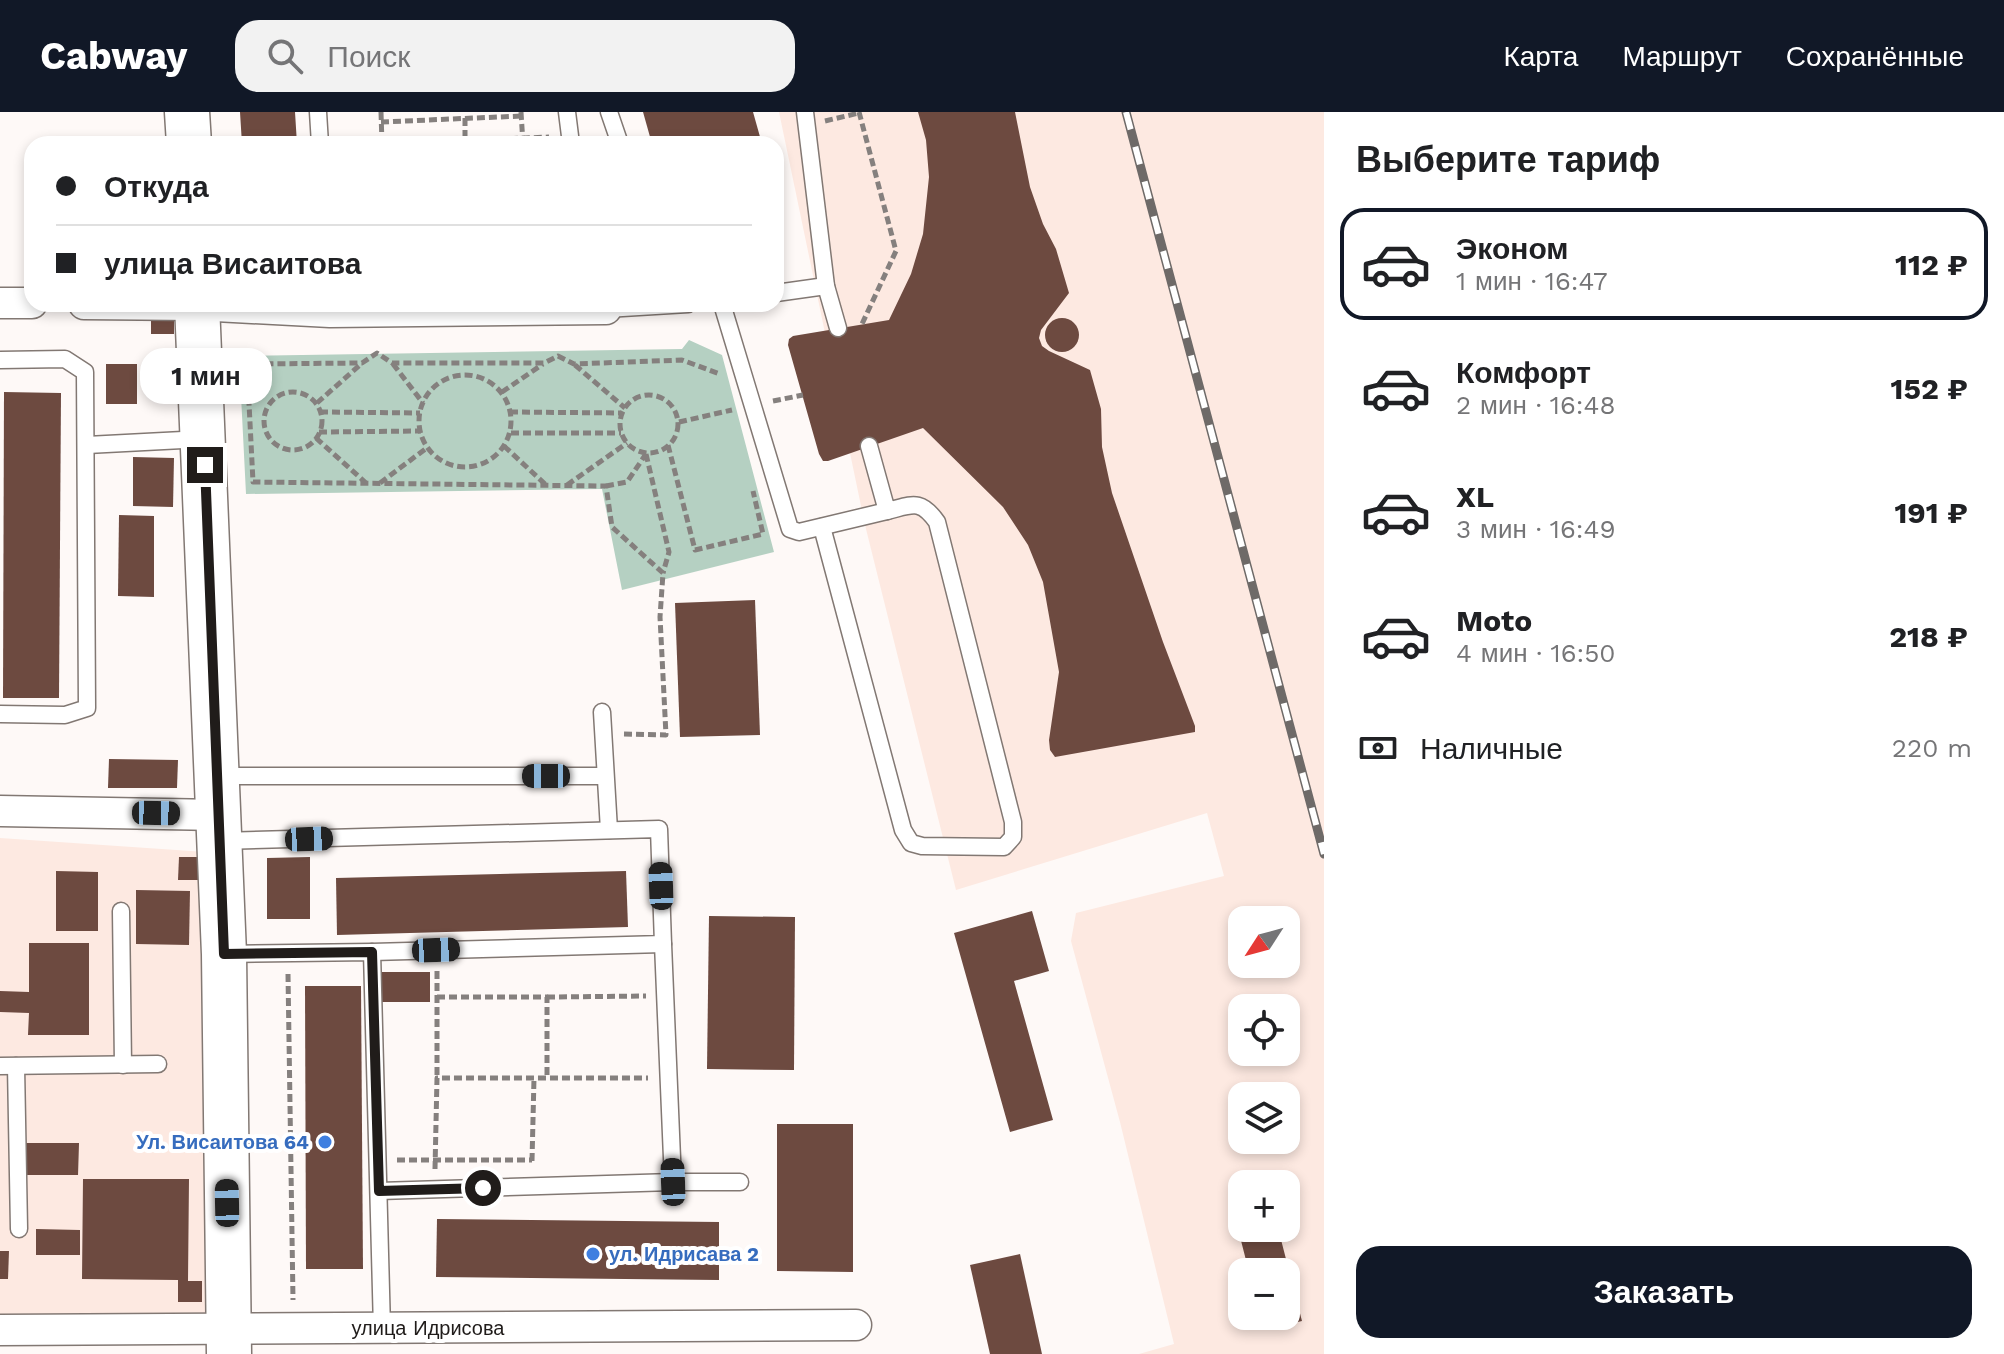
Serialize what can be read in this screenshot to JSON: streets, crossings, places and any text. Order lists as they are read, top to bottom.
{
  "streets": {
    "street": ["улица Идрисова"]
  },
  "places": ["Ул. Висаитова 64", "ул. Идрисава 2"],
  "north": "bottom left",
  "page": {
    "header": "Cabway",
    "search": "Поиск",
    "nav": ["Карта", "Маршрут", "Сохранённые"],
    "heading": "Выберите тариф",
    "banner": ["Откуда", "улица Висаитова"],
    "list": [
      {
        "name": "Эконом",
        "note": "1 мин · 16:47",
        "value": "112 ₽"
      },
      {
        "name": "Комфорт",
        "note": "2 мин · 16:48",
        "value": "152 ₽"
      },
      {
        "name": "XL",
        "note": "3 мин · 16:49",
        "value": "191 ₽"
      },
      {
        "name": "Moto",
        "note": "4 мин · 16:50",
        "value": "218 ₽"
      }
    ],
    "bubble": "1 мин",
    "pay": ["Наличные", "220 m"],
    "map_buttons": ["+", "−"],
    "buttons": "Заказать"
  }
}
